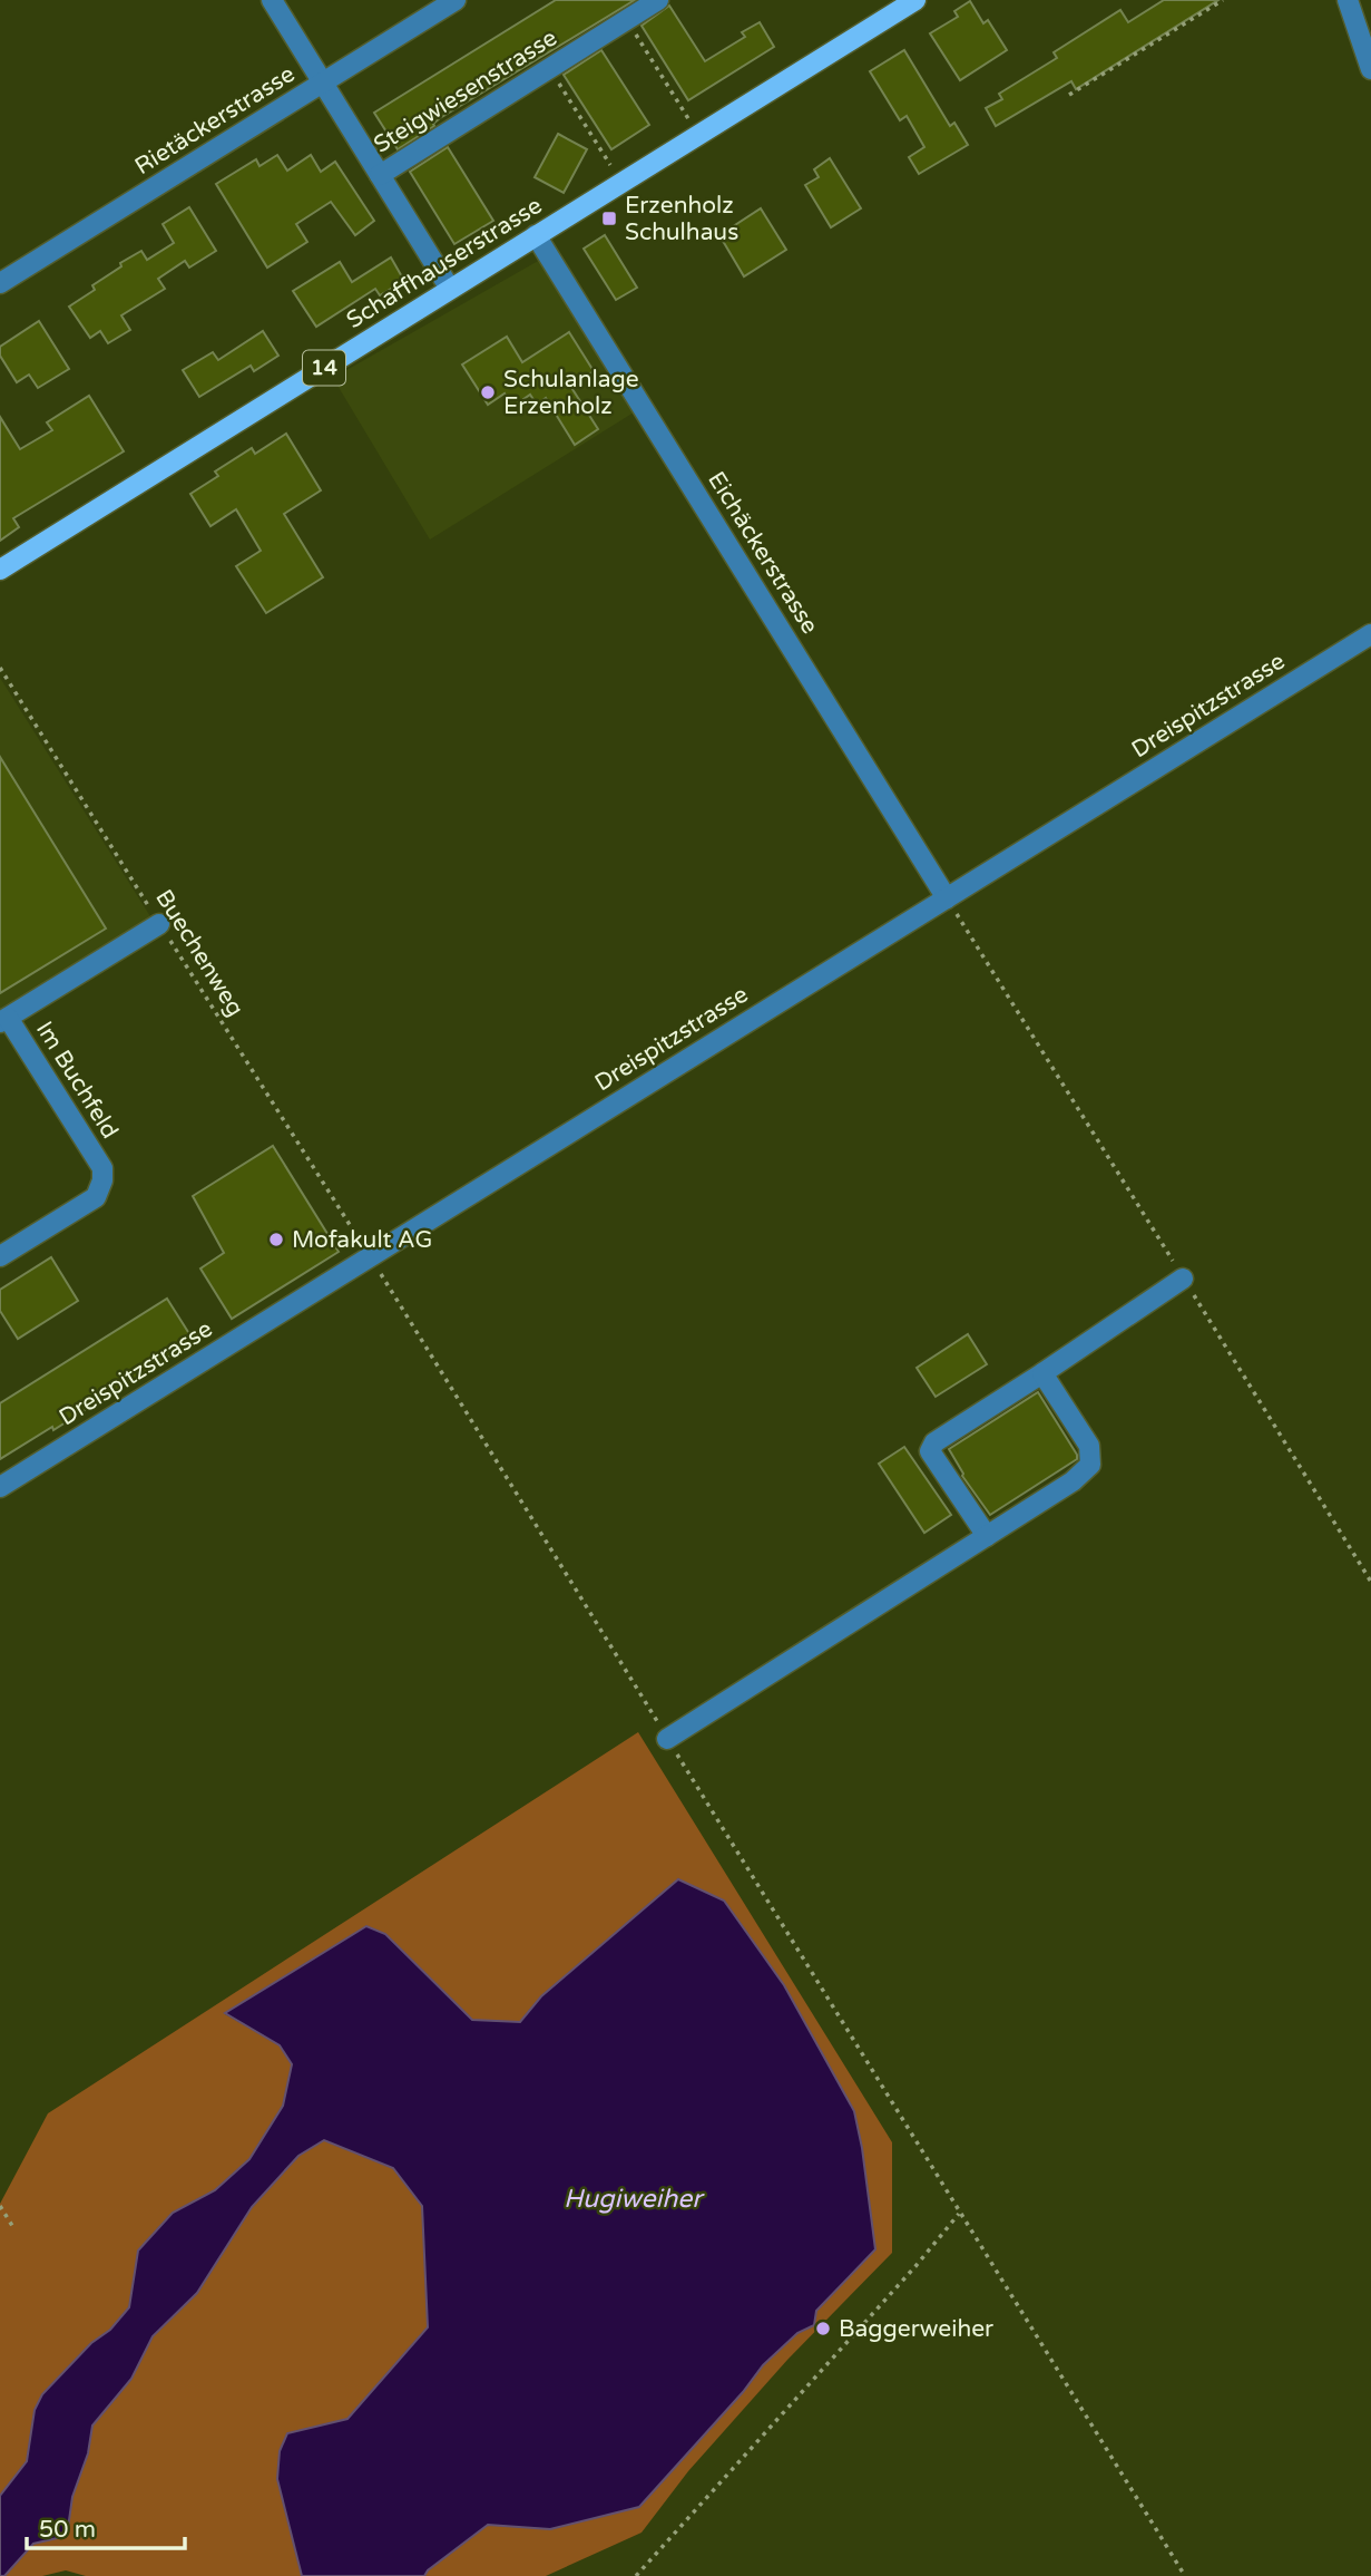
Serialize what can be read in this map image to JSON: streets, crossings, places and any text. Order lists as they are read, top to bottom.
{
  "streets": {
    "main road": ["Schaffhauserstrasse", "14"],
    "street": [
      "Steigwiesenstrasse",
      "Rietäckerstrasse",
      "Eichäckerstrasse",
      "Dreispitzstrasse",
      "Im Buchfeld"
    ],
    "path": ["Buechenweg"]
  },
  "crossings": [
    ["Steigwiesenstrasse", "Rietäckerstrasse"],
    ["Steigwiesenstrasse", "Schaffhauserstrasse"],
    ["Schaffhauserstrasse", "Eichäckerstrasse"],
    ["Eichäckerstrasse", "Dreispitzstrasse"],
    ["Dreispitzstrasse", "Buechenweg"]
  ],
  "water": ["Hugiweiher"],
  "places": {
    "transit": ["Erzenholz Schulhaus"],
    "other": ["Schulanlage Erzenholz", "Mofakult AG", "Baggerweiher"]
  },
  "scale_bar": "50 m"
}
